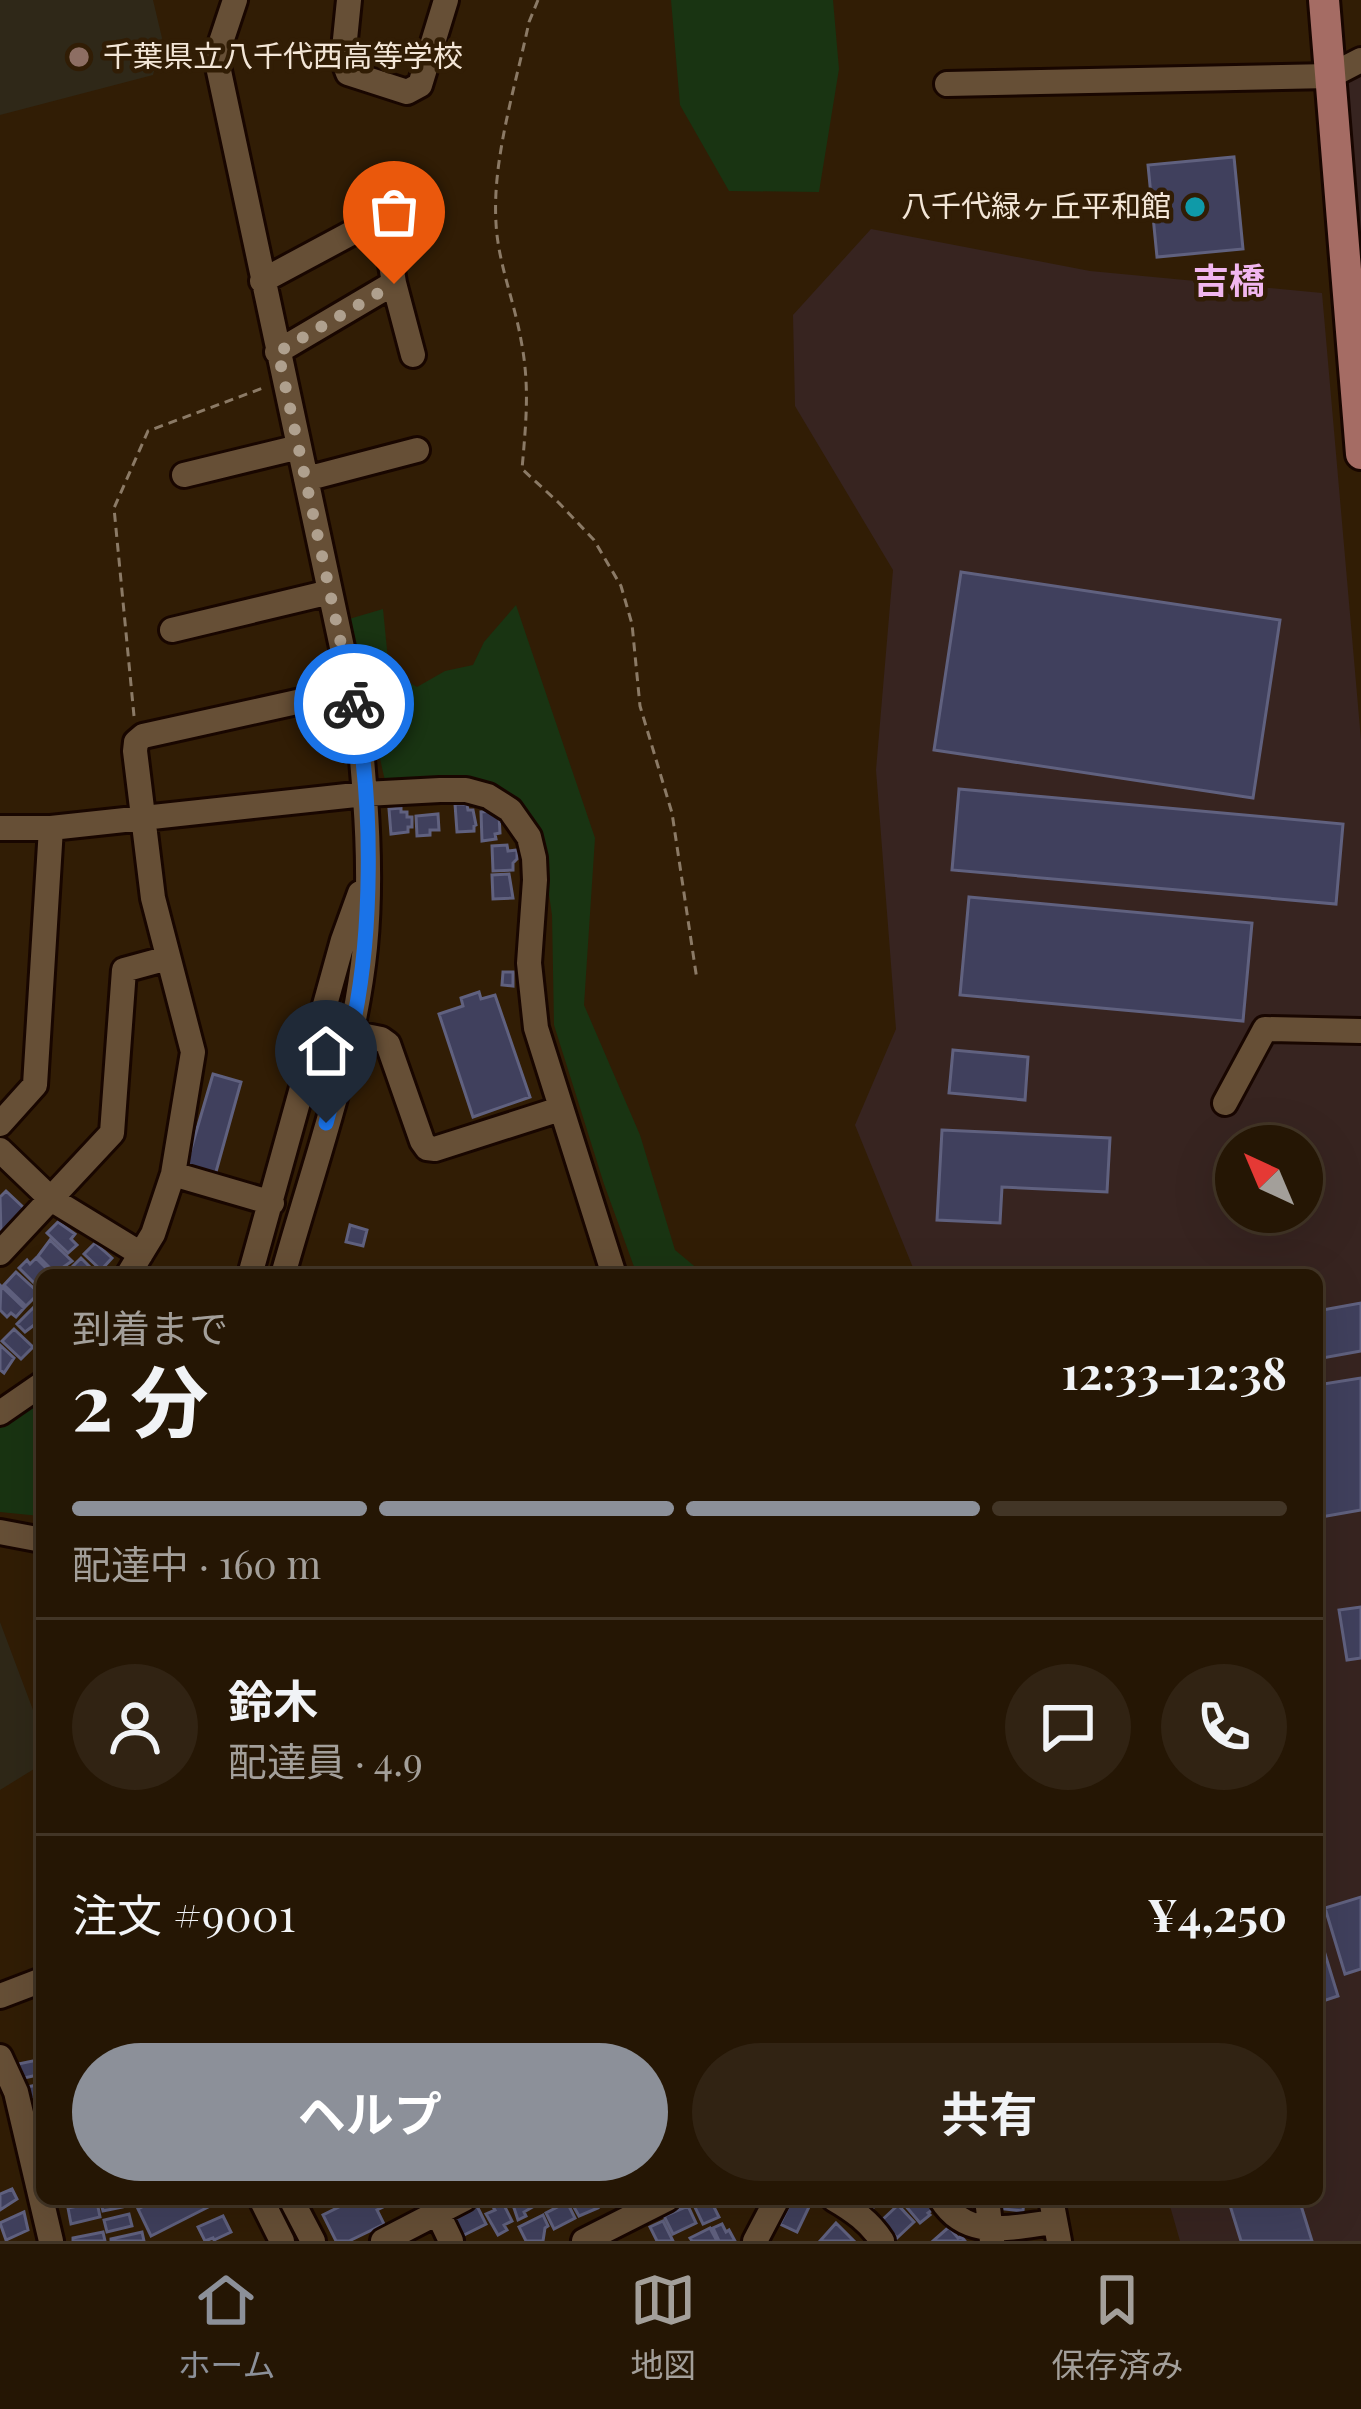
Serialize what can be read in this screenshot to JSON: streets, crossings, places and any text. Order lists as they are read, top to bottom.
{
  "districts": ["吉橋"],
  "places": ["千葉県立八千代西高等学校", "八千代緑ヶ丘平和館"],
  "north": "top left",
  "page": {
    "heading": ["2 分", "到着まで", "12:33–12:38"],
    "panel": [
      "鈴木",
      "配達員 · 4.9",
      "注文 #9001",
      "¥4,250"
    ],
    "bar": "配達中 · 160 m",
    "buttons": ["ヘルプ", "共有"],
    "tabs": ["ホーム", "地図", "保存済み"]
  }
}
